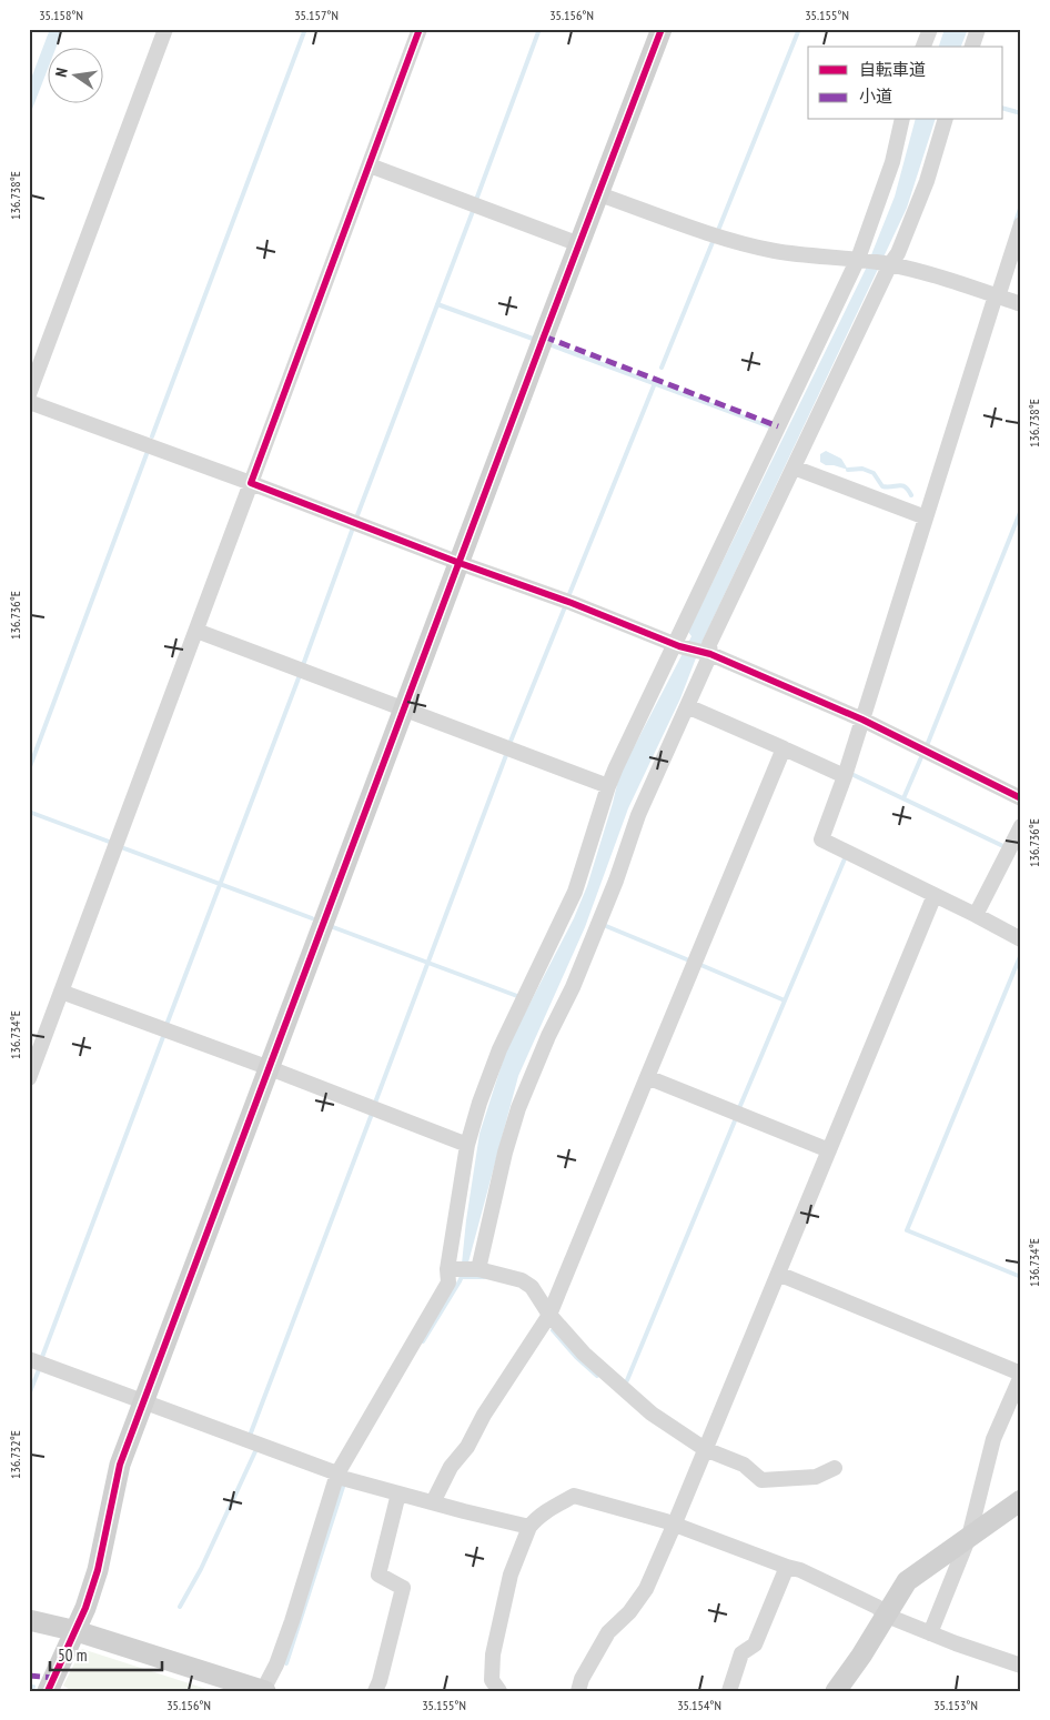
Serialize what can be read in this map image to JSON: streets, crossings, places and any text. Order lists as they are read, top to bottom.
{
  "legend": ["自転車道", "小道"],
  "scale_bar": "50 m",
  "north": "left",
  "coordinates": [
    "35.158°N",
    "35.157°N",
    "35.156°N",
    "35.155°N",
    "136.738°E",
    "136.736°E",
    "136.734°E",
    "136.732°E",
    "35.154°N",
    "35.153°N"
  ]
}
